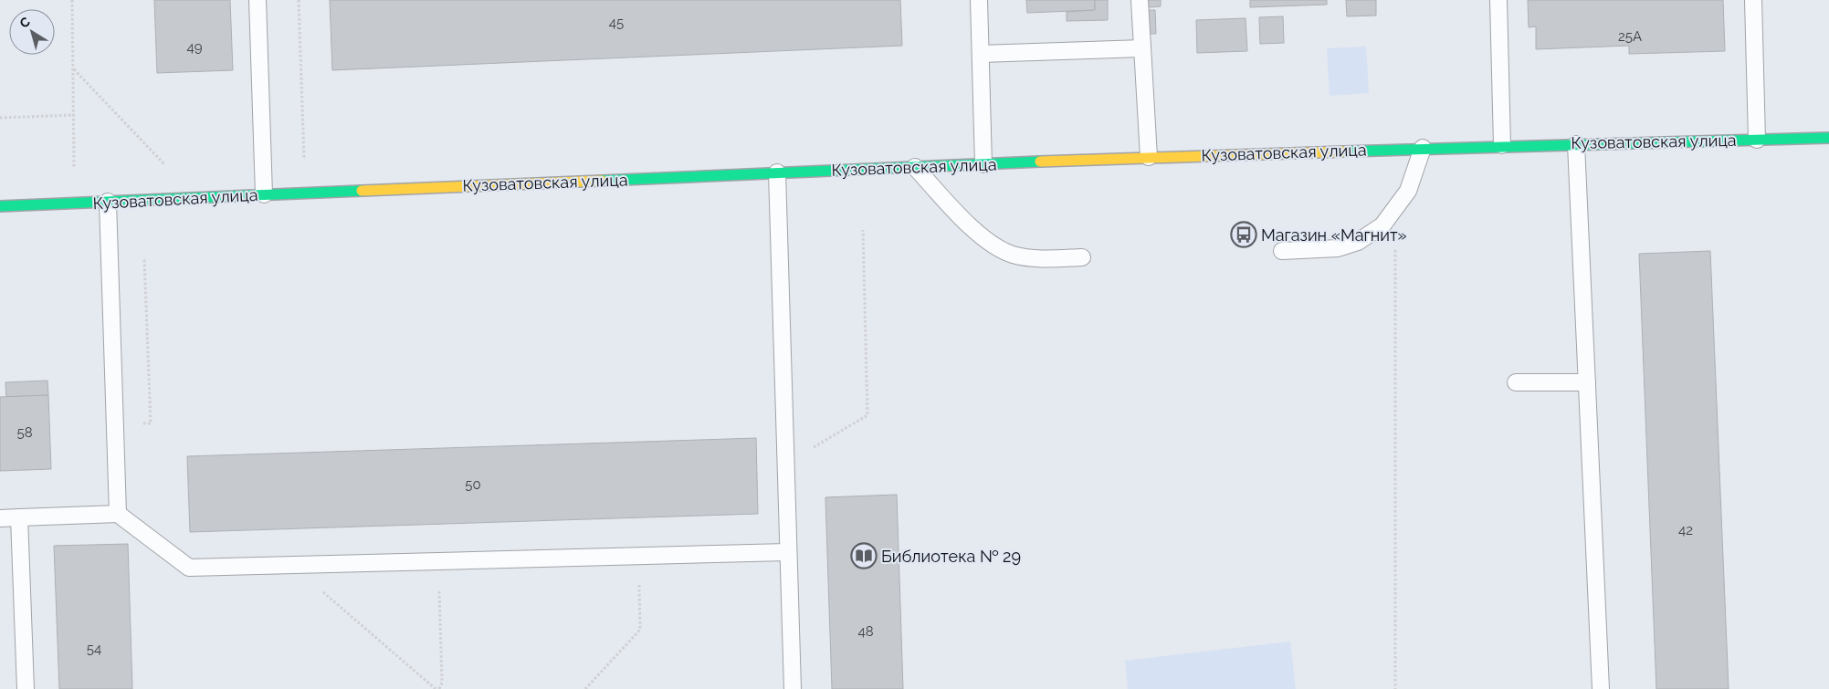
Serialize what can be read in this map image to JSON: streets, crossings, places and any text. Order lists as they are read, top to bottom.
{
  "streets": {
    "street": ["Кузоватовская улица"]
  },
  "places": {
    "bus stop": ["Магазин «Магнит»"],
    "library": ["Библиотека № 29"]
  },
  "house_numbers": [
    "45",
    "25А",
    "49",
    "58",
    "50",
    "42",
    "48",
    "54"
  ],
  "north": "top left"
}
